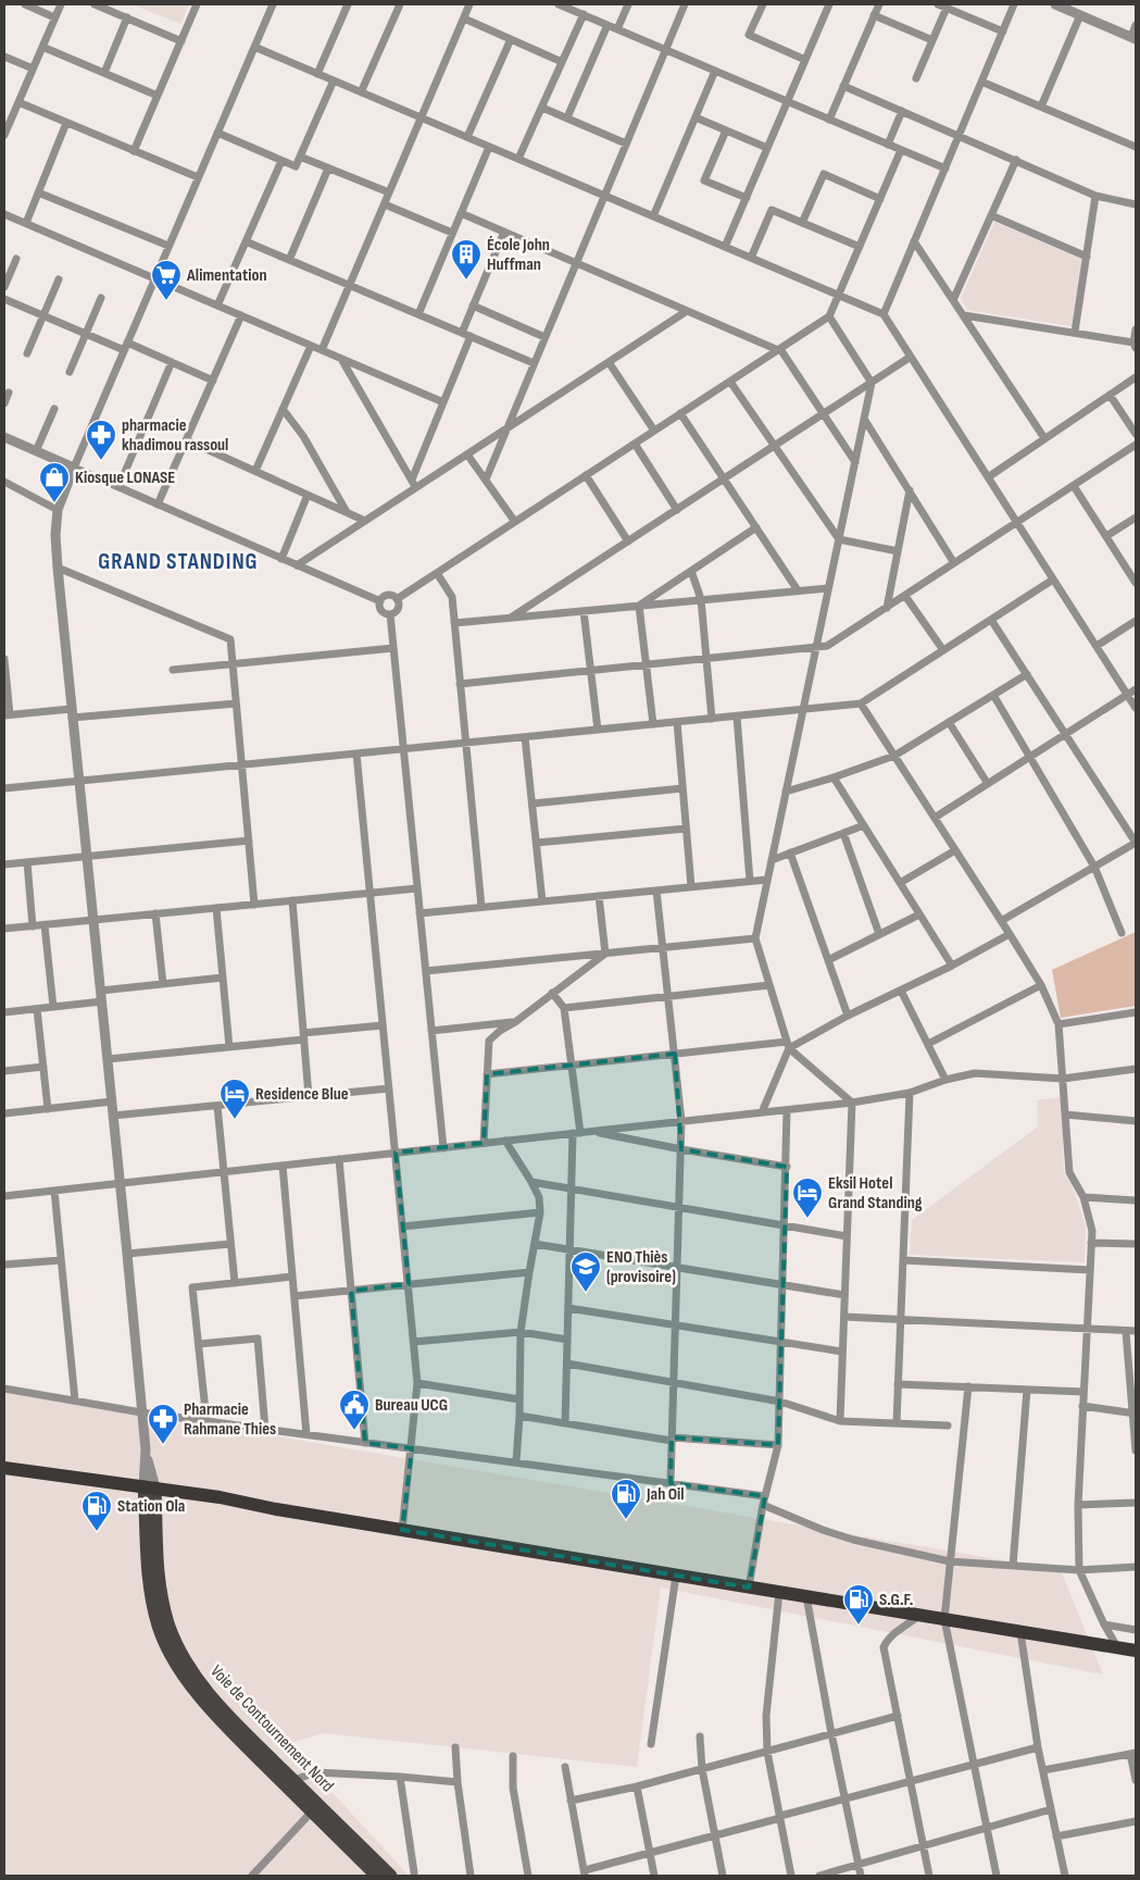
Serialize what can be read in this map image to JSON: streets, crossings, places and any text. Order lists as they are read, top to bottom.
{
  "streets": {
    "main road": ["Voie de Contournement Nord"]
  },
  "districts": ["GRAND STANDING"],
  "places": {
    "building": ["École John Huffman"],
    "supermarket": ["Alimentation"],
    "pharmacy": ["pharmacie khadimou rassoul", "Pharmacie Rahmane Thies"],
    "shop": ["Kiosque LONASE"],
    "hotel": ["Residence Blue", "Eksil Hotel Grand Standing"],
    "school or university": ["ENO Thiès (provisoire)"],
    "public building": ["Bureau UCG"],
    "fuel station": ["Jah Oil", "Station Ola", "S.G.F."]
  }
}
